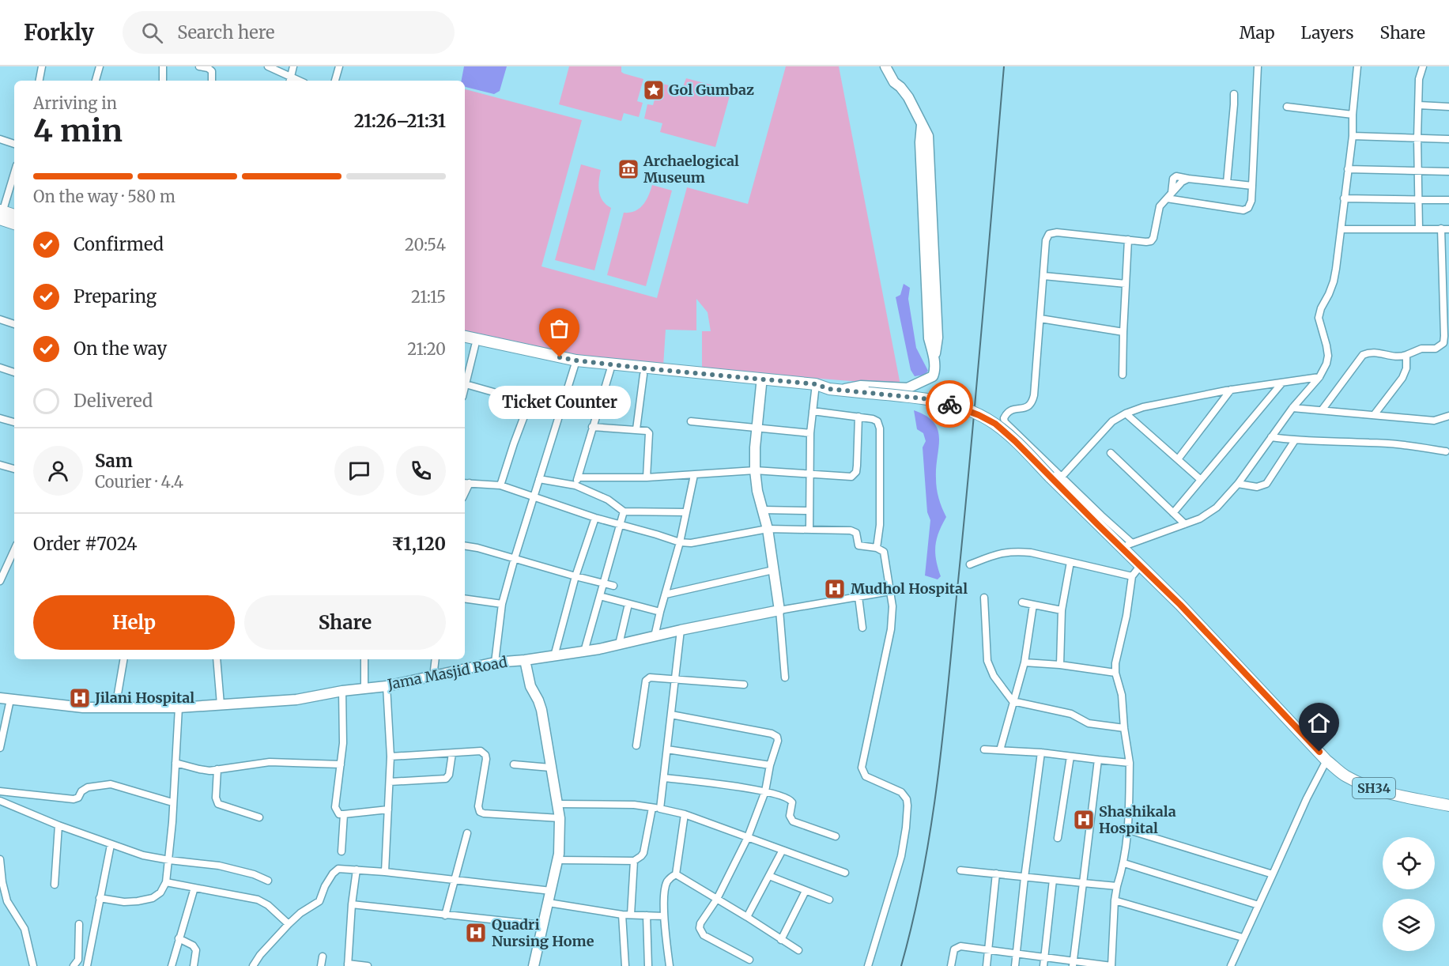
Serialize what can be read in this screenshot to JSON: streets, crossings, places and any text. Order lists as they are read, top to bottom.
{
  "streets": {
    "main road": ["SH34"],
    "street": ["Jama Masjid Road"]
  },
  "places": {
    "place": ["Gol Gumbaz"],
    "museum": ["Archaelogical Museum"],
    "other": ["Ticket Counter"],
    "hospital": [
      "Mudhol Hospital",
      "Jilani Hospital",
      "Shashikala Hospital",
      "Quadri Nursing Home"
    ]
  },
  "page": {
    "header": "Forkly",
    "search": "Search here",
    "nav": ["Map", "Layers", "Share"],
    "heading": ["4 min", "Arriving in", "21:26–21:31"],
    "panel": [
      "Sam",
      "Courier · 4.4",
      "Order #7024",
      "₹1,120"
    ],
    "bar": "On the way · 580 m",
    "list": [
      ["Confirmed", "20:54"],
      ["Preparing", "21:15"],
      ["On the way", "21:20"],
      "Delivered"
    ],
    "bubble": "Ticket Counter",
    "buttons": ["Help", "Share"]
  }
}
